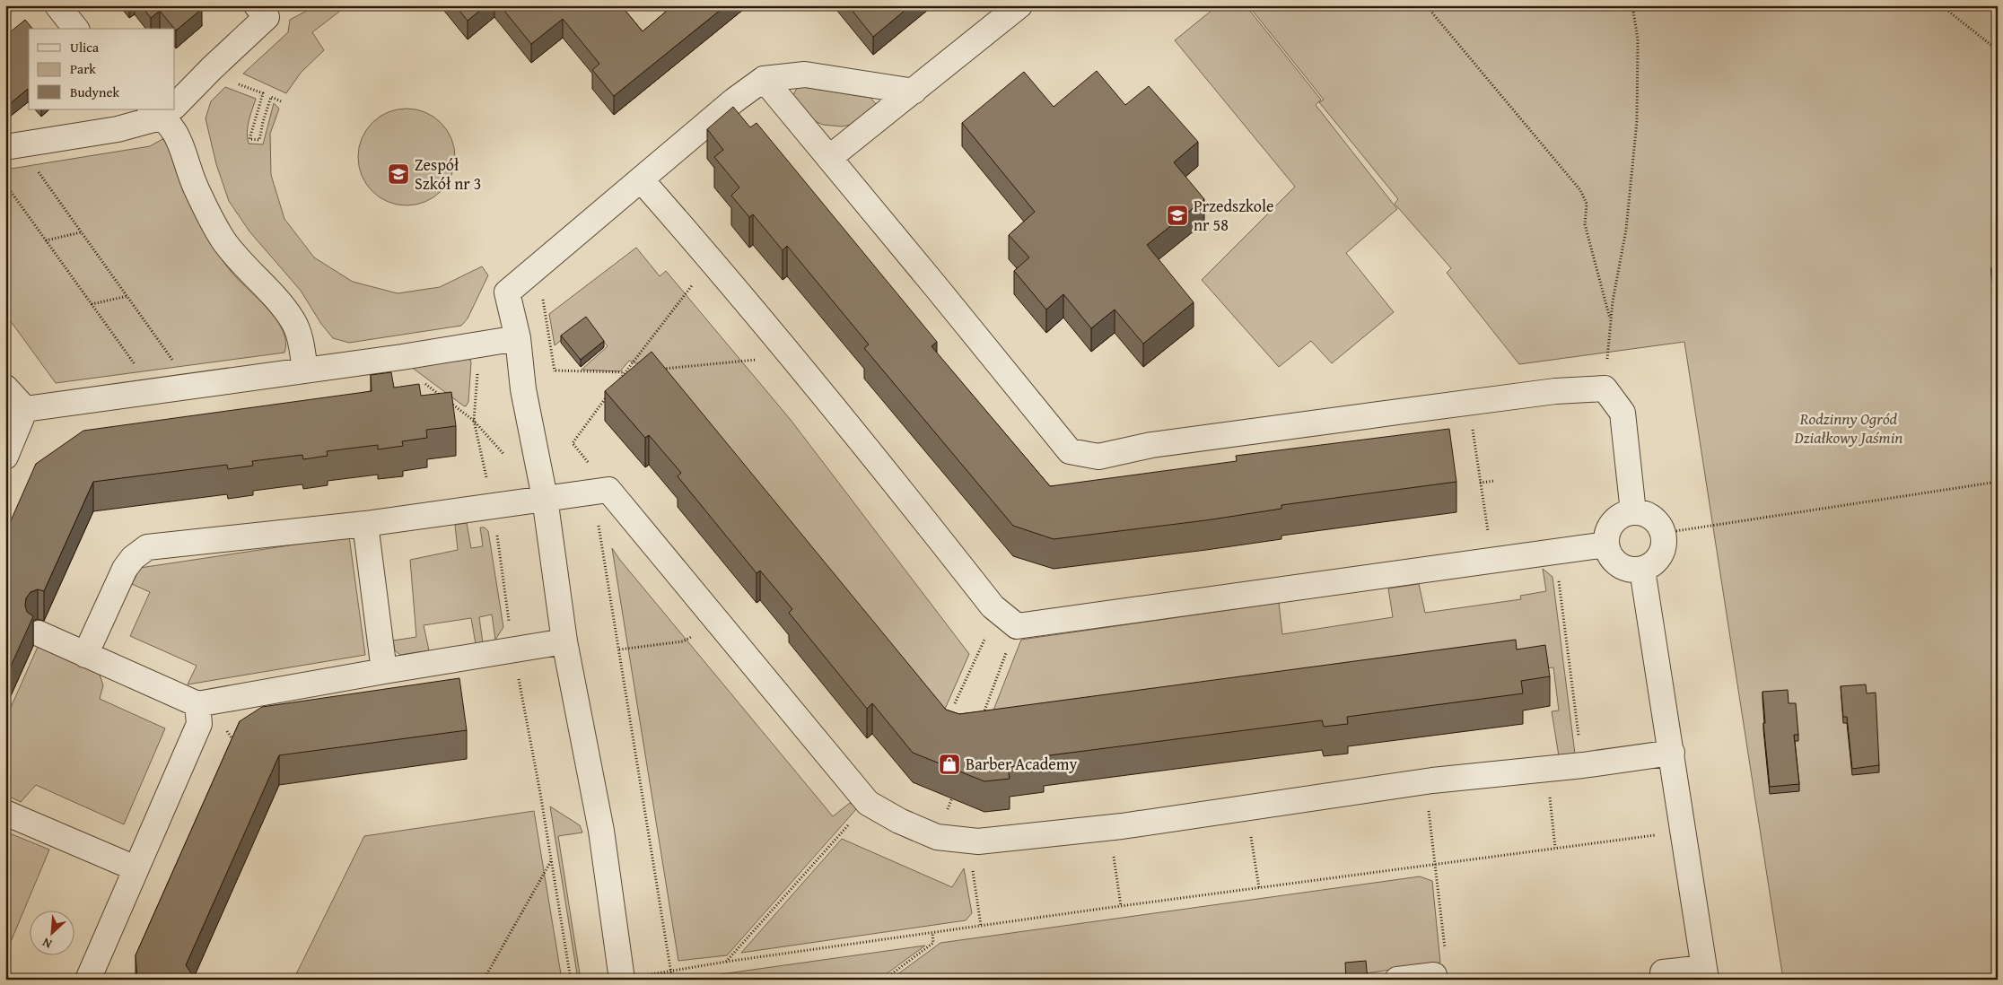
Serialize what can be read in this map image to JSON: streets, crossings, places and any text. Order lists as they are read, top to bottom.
{
  "parks": ["Rodzinny Ogród Działkowy Jaśmin"],
  "places": {
    "school or university": ["Zespół Szkół nr 3", "Przedszkole nr 58"],
    "shop": ["Barber Academy"]
  },
  "legend": ["Ulica", "Park", "Budynek"],
  "north": "bottom left"
}
